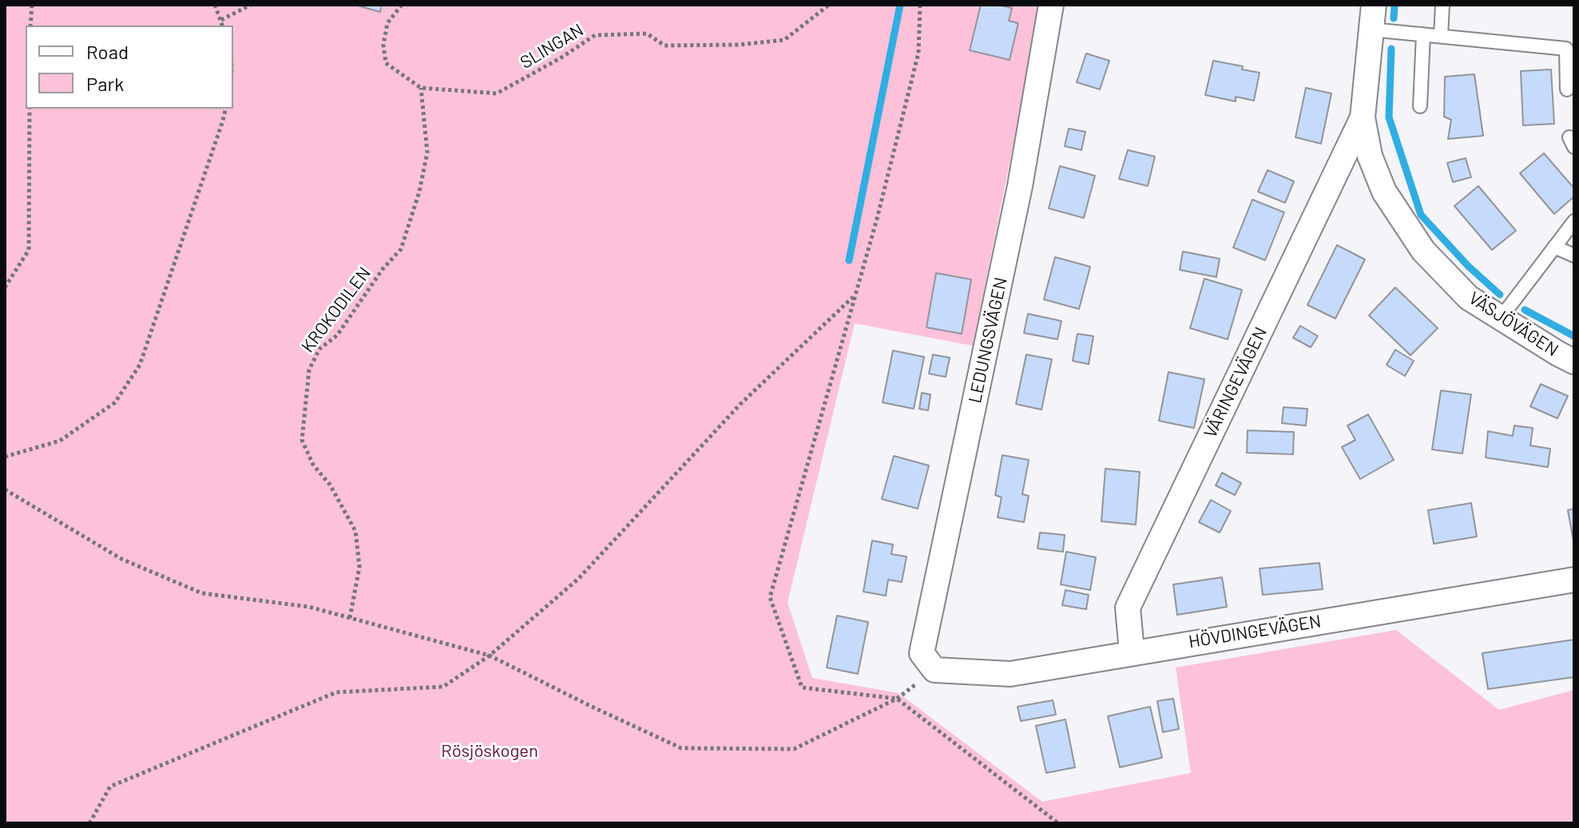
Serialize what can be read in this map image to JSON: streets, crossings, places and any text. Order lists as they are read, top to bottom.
{
  "streets": {
    "street": [
      "VÄSJÖVÄGEN",
      "LEDUNGSVÄGEN",
      "VÄRINGEVÄGEN",
      "HÖVDINGEVÄGEN"
    ],
    "path": ["SLINGAN", "KROKODILEN"]
  },
  "crossings": [
    ["SLINGAN", "KROKODILEN"],
    ["VÄSJÖVÄGEN", "VÄRINGEVÄGEN"],
    ["LEDUNGSVÄGEN", "HÖVDINGEVÄGEN"],
    ["VÄRINGEVÄGEN", "HÖVDINGEVÄGEN"]
  ],
  "parks": ["Rösjöskogen"],
  "legend": ["Road", "Park"]
}
